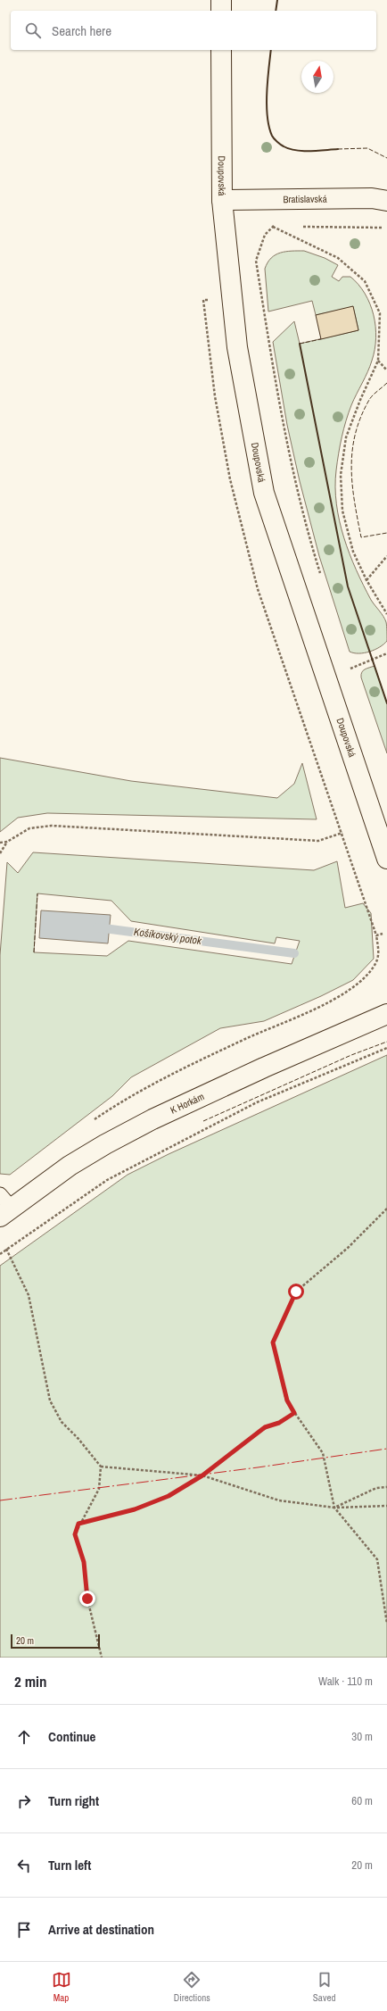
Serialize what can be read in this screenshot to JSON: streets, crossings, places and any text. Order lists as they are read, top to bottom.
{
  "streets": {
    "street": ["Doupovská", "Bratislavská", "K Horkám"]
  },
  "crossings": [
    ["Doupovská", "Bratislavská"]
  ],
  "water": ["Košíkovský potok"],
  "scale_bar": "20 m",
  "north": "top",
  "page": {
    "search": "Search here",
    "scale": "20 m",
    "heading": ["2 min", "Walk · 110 m"],
    "list": [
      ["Continue", "30 m"],
      ["Turn right", "60 m"],
      ["Turn left", "20 m"],
      "Arrive at destination"
    ],
    "nav": ["Map", "Directions", "Saved"]
  }
}
